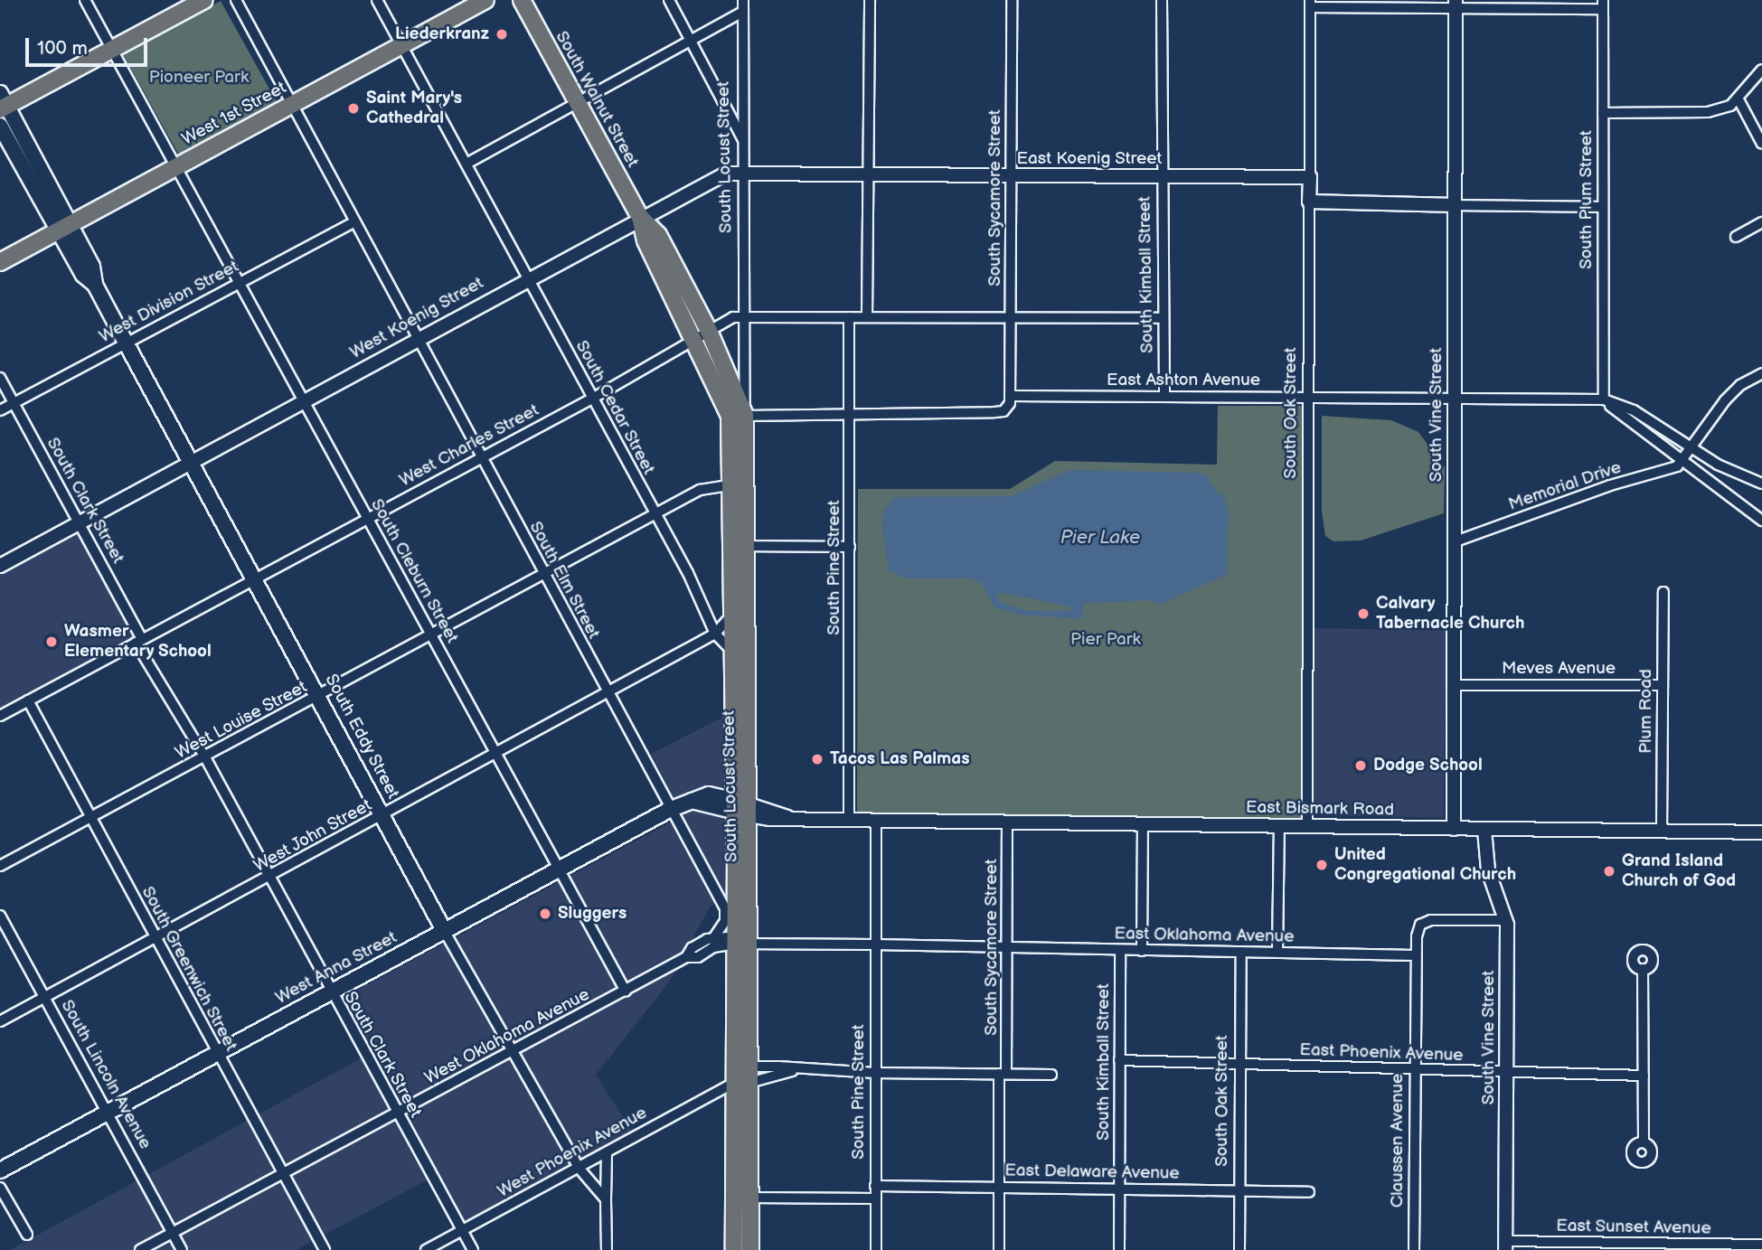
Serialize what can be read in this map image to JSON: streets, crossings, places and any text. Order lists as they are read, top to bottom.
{
  "streets": {
    "main road": [
      "South Walnut Street",
      "West 1st Street",
      "South Locust Street",
      "South Eddy Street",
      "West Anna Street"
    ],
    "street": [
      "East Koenig Street",
      "South Sycamore Street",
      "South Plum Street",
      "South Kimball Street",
      "West Division Street",
      "West Koenig Street",
      "East Ashton Avenue",
      "South Cedar Street",
      "South Oak Street",
      "South Vine Street",
      "West Charles Street",
      "Memorial Drive",
      "South Clark Street",
      "South Pine Street",
      "South Cleburn Street",
      "South Elm Street",
      "Meves Avenue",
      "Plum Road",
      "West Louise Street",
      "East Bismark Road",
      "West John Street",
      "East Oklahoma Avenue",
      "South Greenwich Street",
      "West Oklahoma Avenue",
      "East Phoenix Avenue",
      "South Lincoln Avenue",
      "Claussen Avenue",
      "West Phoenix Avenue",
      "East Delaware Avenue",
      "East Sunset Avenue"
    ]
  },
  "crossings": [
    ["South Walnut Street", "South Locust Street"],
    ["South Walnut Street", "West Koenig Street"],
    ["South Walnut Street", "West Charles Street"],
    ["West 1st Street", "South Cleburn Street"],
    ["West 1st Street", "South Eddy Street"],
    ["South Locust Street", "West Koenig Street"],
    ["South Locust Street", "South Cedar Street"],
    ["South Locust Street", "West Charles Street"],
    ["South Locust Street", "West Louise Street"],
    ["South Locust Street", "East Bismark Road"],
    ["South Locust Street", "West John Street"],
    ["South Locust Street", "West Anna Street"],
    ["South Locust Street", "West Oklahoma Avenue"],
    ["South Locust Street", "West Phoenix Avenue"],
    ["East Koenig Street", "South Sycamore Street"],
    ["East Koenig Street", "South Kimball Street"],
    ["East Koenig Street", "West Koenig Street"],
    ["East Koenig Street", "South Oak Street"],
    ["South Sycamore Street", "East Ashton Avenue"],
    ["South Sycamore Street", "East Bismark Road"],
    ["South Sycamore Street", "East Oklahoma Avenue"],
    ["South Sycamore Street", "East Delaware Avenue"],
    ["South Plum Street", "East Ashton Avenue"],
    ["South Kimball Street", "East Ashton Avenue"],
    ["South Kimball Street", "East Oklahoma Avenue"],
    ["South Kimball Street", "East Phoenix Avenue"],
    ["South Kimball Street", "East Delaware Avenue"],
    ["West Division Street", "South Clark Street"],
    ["West Division Street", "South Cleburn Street"],
    ["West Division Street", "South Elm Street"],
    ["West Division Street", "South Eddy Street"],
    ["West Koenig Street", "South Cedar Street"],
    ["West Koenig Street", "South Clark Street"],
    ["West Koenig Street", "South Cleburn Street"],
    ["West Koenig Street", "South Elm Street"],
    ["West Koenig Street", "South Eddy Street"],
    ["East Ashton Avenue", "South Oak Street"],
    ["East Ashton Avenue", "South Vine Street"],
    ["East Ashton Avenue", "Memorial Drive"],
    ["South Cedar Street", "West Charles Street"],
    ["South Cedar Street", "West Louise Street"],
    ["South Cedar Street", "West John Street"],
    ["South Oak Street", "East Bismark Road"],
    ["South Oak Street", "East Oklahoma Avenue"],
    ["South Oak Street", "East Phoenix Avenue"],
    ["South Oak Street", "East Delaware Avenue"],
    ["South Vine Street", "Memorial Drive"],
    ["South Vine Street", "Meves Avenue"],
    ["South Vine Street", "East Bismark Road"],
    ["South Vine Street", "East Phoenix Avenue"],
    ["South Vine Street", "East Sunset Avenue"],
    ["West Charles Street", "South Clark Street"],
    ["West Charles Street", "South Cleburn Street"],
    ["West Charles Street", "South Elm Street"],
    ["West Charles Street", "South Eddy Street"],
    ["West Charles Street", "South Greenwich Street"],
    ["South Clark Street", "West Louise Street"],
    ["South Clark Street", "West John Street"],
    ["South Clark Street", "West Anna Street"],
    ["South Clark Street", "West Oklahoma Avenue"],
    ["South Clark Street", "West Phoenix Avenue"],
    ["South Pine Street", "East Bismark Road"],
    ["South Pine Street", "East Oklahoma Avenue"],
    ["South Pine Street", "West Oklahoma Avenue"],
    ["South Pine Street", "West Phoenix Avenue"],
    ["South Pine Street", "East Delaware Avenue"],
    ["South Cleburn Street", "West Louise Street"],
    ["South Cleburn Street", "West John Street"],
    ["South Cleburn Street", "West Anna Street"],
    ["South Cleburn Street", "West Oklahoma Avenue"],
    ["South Elm Street", "West Louise Street"],
    ["South Elm Street", "West John Street"],
    ["South Elm Street", "West Anna Street"],
    ["South Elm Street", "West Oklahoma Avenue"],
    ["Meves Avenue", "Plum Road"],
    ["Plum Road", "East Bismark Road"],
    ["West Louise Street", "South Eddy Street"],
    ["West Louise Street", "South Greenwich Street"],
    ["South Eddy Street", "West John Street"],
    ["South Eddy Street", "West Anna Street"],
    ["South Eddy Street", "West Oklahoma Avenue"],
    ["South Eddy Street", "West Phoenix Avenue"],
    ["East Bismark Road", "West Anna Street"],
    ["West John Street", "South Greenwich Street"],
    ["West John Street", "South Lincoln Avenue"],
    ["East Oklahoma Avenue", "West Oklahoma Avenue"],
    ["East Oklahoma Avenue", "Claussen Avenue"],
    ["West Anna Street", "South Greenwich Street"],
    ["West Anna Street", "South Lincoln Avenue"],
    ["South Greenwich Street", "West Oklahoma Avenue"],
    ["West Oklahoma Avenue", "South Lincoln Avenue"],
    ["East Phoenix Avenue", "Claussen Avenue"]
  ],
  "water": ["Pier Lake"],
  "parks": ["Pioneer Park", "Pier Park"],
  "places": [
    "Liederkranz",
    "Saint Mary's Cathedral",
    "Calvary Tabernacle Church",
    "Wasmer Elementary School",
    "Tacos Las Palmas",
    "Dodge School",
    "United Congregational Church",
    "Grand Island Church of God",
    "Sluggers"
  ],
  "scale_bar": "100 m"
}
